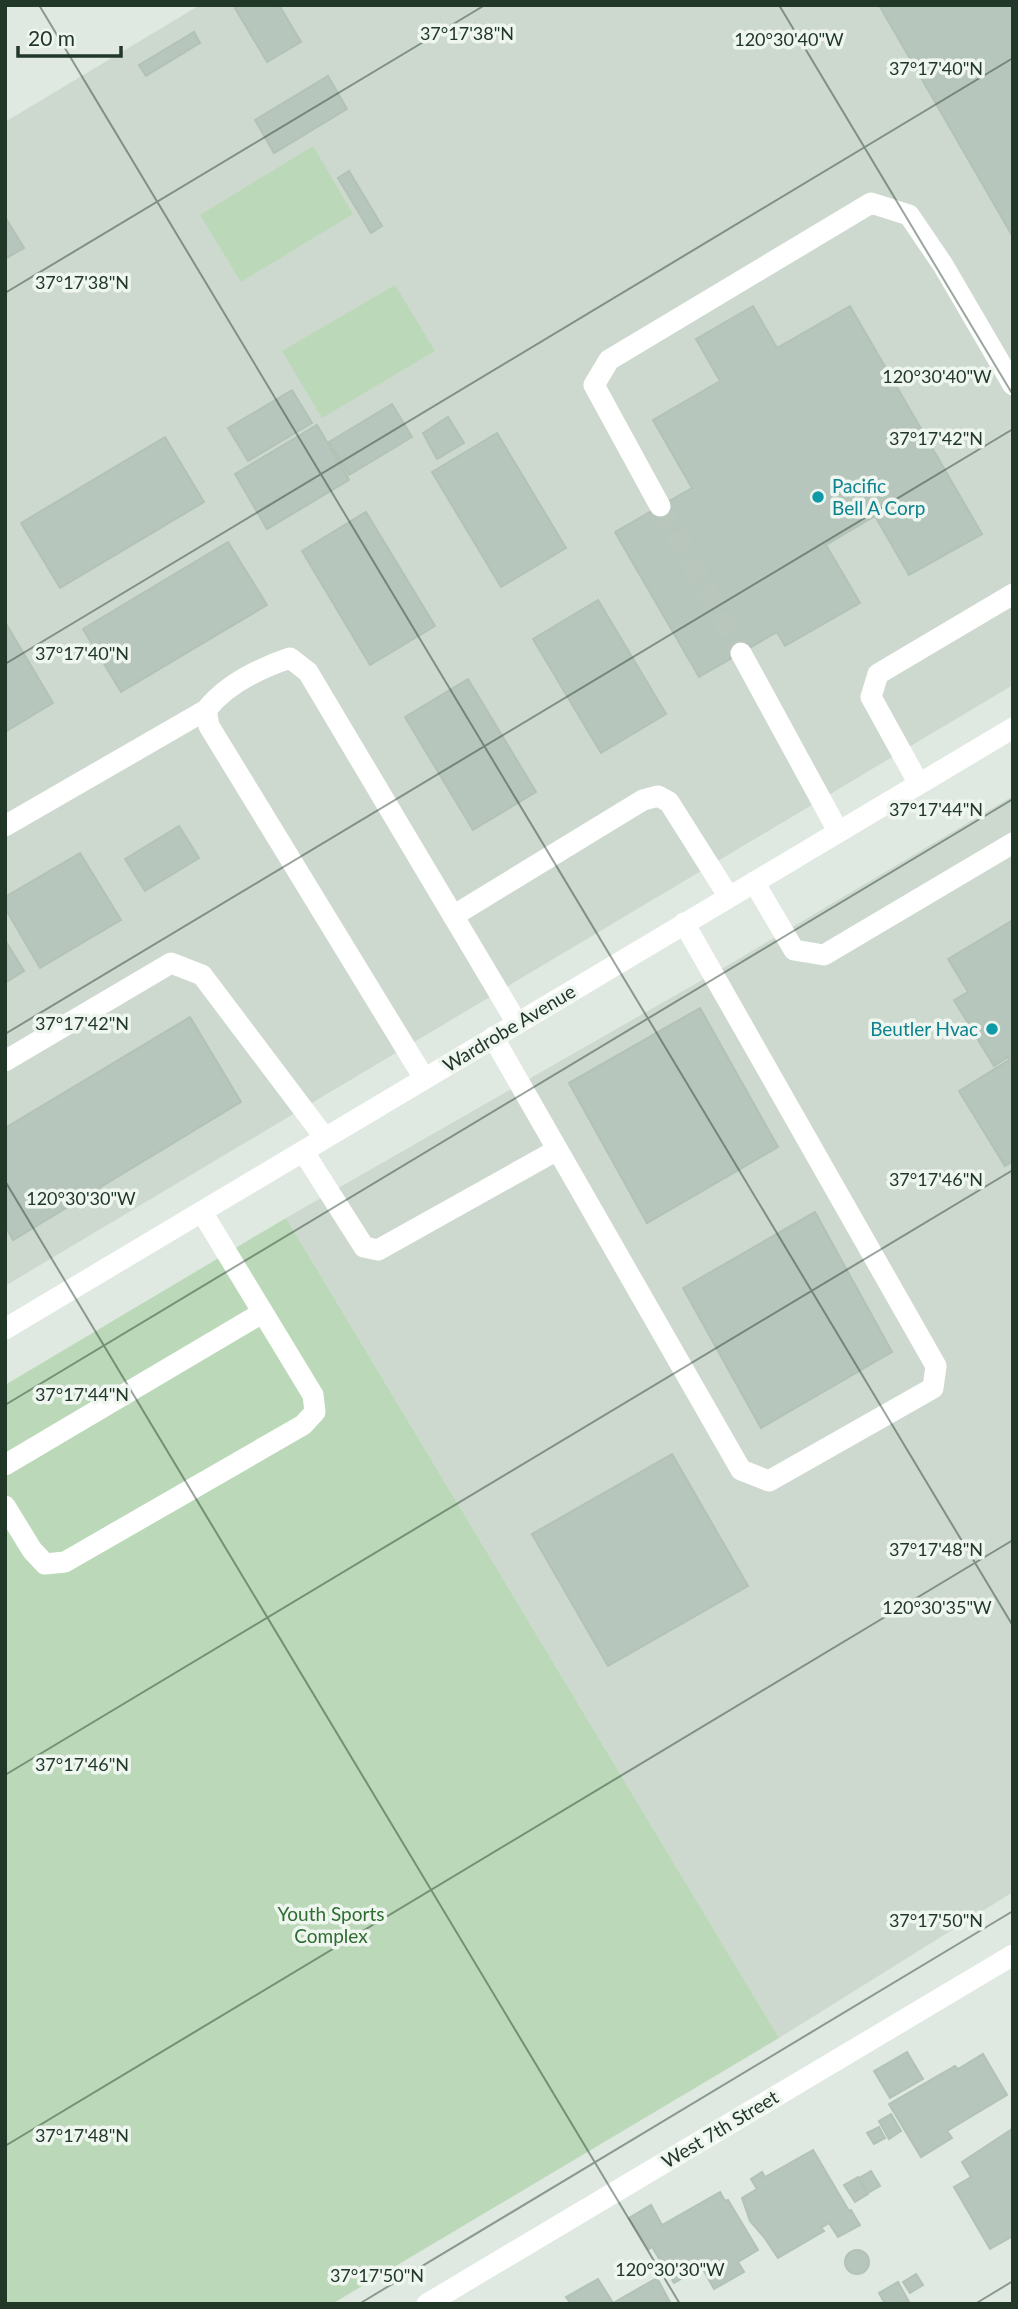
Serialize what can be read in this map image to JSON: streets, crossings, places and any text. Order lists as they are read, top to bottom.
{
  "streets": {
    "street": ["Wardrobe Avenue", "West 7th Street"]
  },
  "parks": ["Youth Sports Complex"],
  "places": ["Pacific Bell A Corp", "Beutler Hvac"],
  "scale_bar": "20 m",
  "coordinates": [
    "37°17'38\"N",
    "120°30'40\"W",
    "37°17'40\"N",
    "37°17'42\"N",
    "37°17'44\"N",
    "37°17'46\"N",
    "120°30'30\"W",
    "37°17'48\"N",
    "120°30'35\"W",
    "37°17'50\"N"
  ]
}
